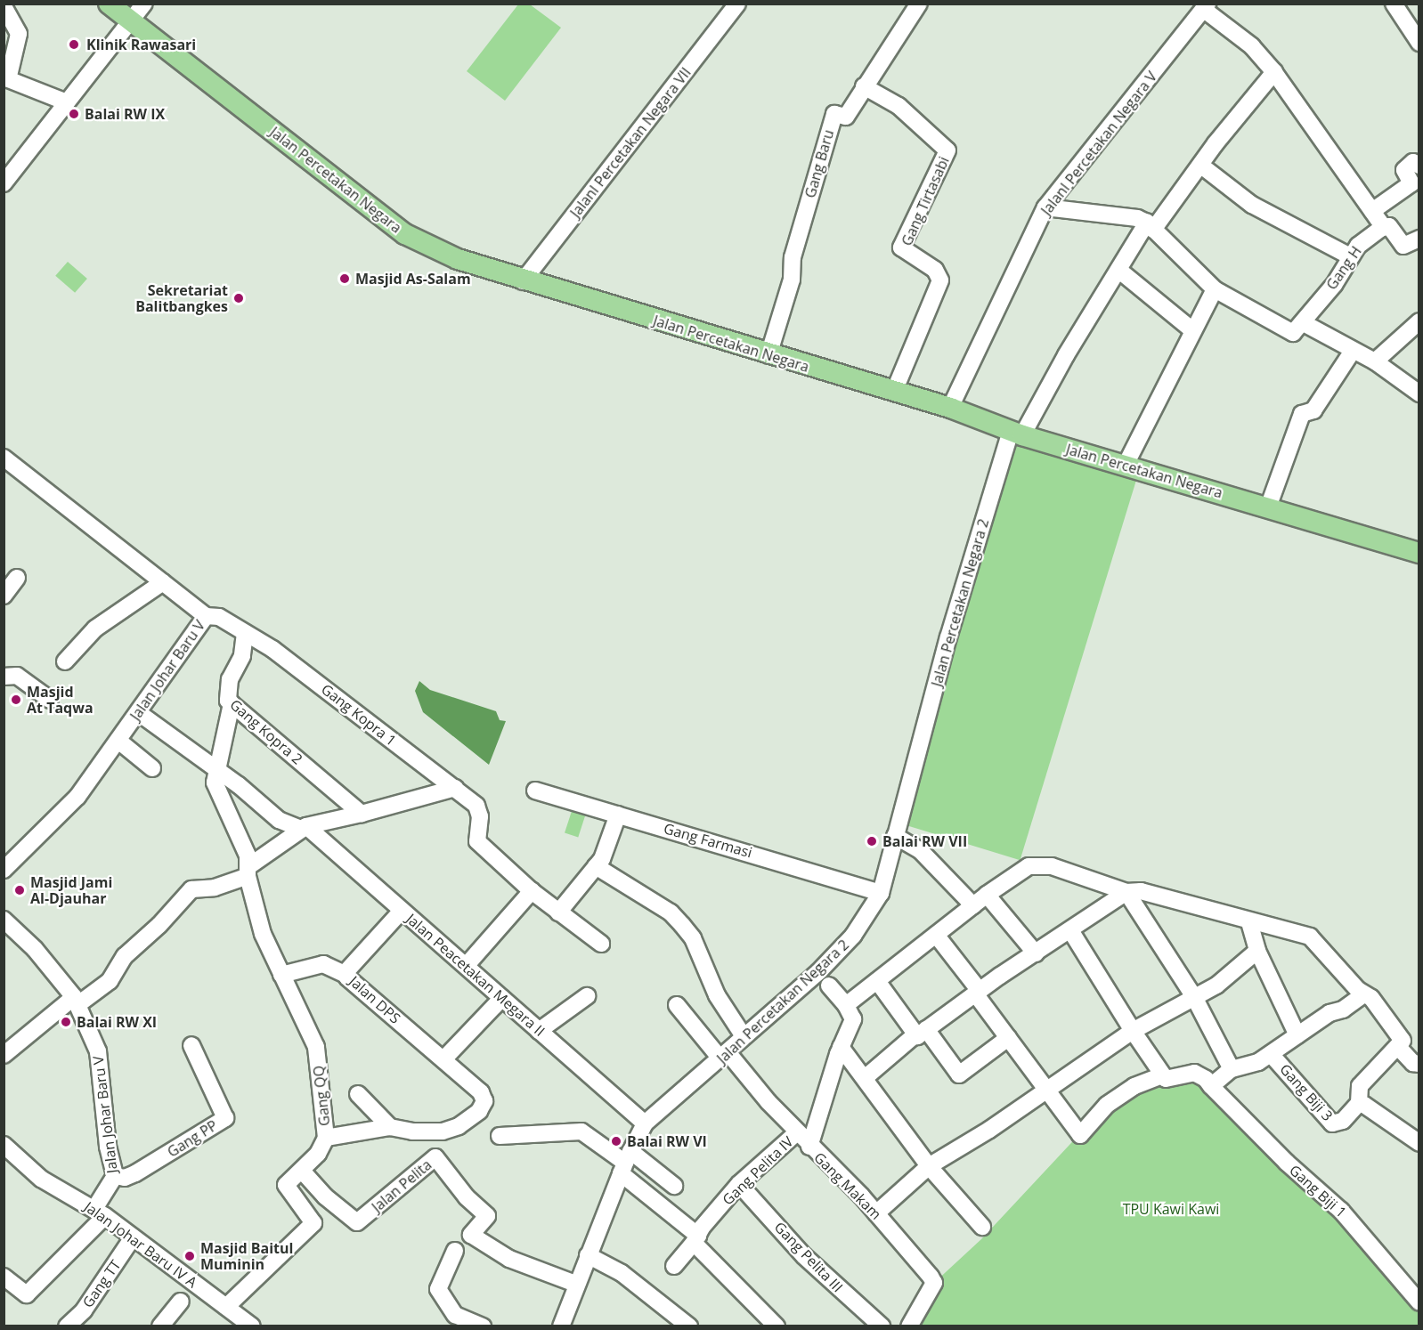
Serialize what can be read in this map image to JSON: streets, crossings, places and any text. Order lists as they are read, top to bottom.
{
  "streets": {
    "main road": ["Jalan Percetakan Negara"],
    "street": [
      "Jalanl Percetakan Negara VII",
      "Jalanl Percetakan Negara V",
      "Gang Baru",
      "Gang Tirtasabi",
      "Gang H",
      "Jalan Percetakan Negara 2",
      "Jalan Johar Baru V",
      "Gang Kopra 1",
      "Gang Kopra 2",
      "Gang Farmasi",
      "Jalan Peacetakan Megara II",
      "Jalan DPS",
      "Gang Biji 3",
      "Gang QQ",
      "Gang PP",
      "Gang Pelita IV",
      "Jalan Pelita",
      "Gang Makam",
      "Gang Biji 1",
      "Jalan Johar Baru IV A",
      "Gang Pelita III",
      "Gang TT"
    ]
  },
  "crossings": [
    ["Jalanl Percetakan Negara VII", "Jalan Percetakan Negara"],
    ["Jalanl Percetakan Negara V", "Jalan Percetakan Negara"],
    ["Gang Baru", "Jalan Percetakan Negara"],
    ["Gang Baru", "Gang Tirtasabi"],
    ["Jalan Percetakan Negara", "Gang Tirtasabi"],
    ["Jalan Percetakan Negara", "Jalan Percetakan Negara 2"],
    ["Jalan Percetakan Negara 2", "Gang Farmasi"],
    ["Jalan Percetakan Negara 2", "Jalan Peacetakan Megara II"],
    ["Jalan Percetakan Negara 2", "Jalan Pelita"],
    ["Jalan Percetakan Negara 2", "Gang Makam"],
    ["Jalan Johar Baru V", "Gang Kopra 1"],
    ["Jalan Johar Baru V", "Jalan Peacetakan Megara II"],
    ["Jalan Johar Baru V", "Gang PP"],
    ["Jalan Johar Baru V", "Jalan Johar Baru IV A"],
    ["Gang Kopra 1", "Gang Kopra 2"],
    ["Jalan Peacetakan Megara II", "Jalan DPS"],
    ["Jalan Peacetakan Megara II", "Gang QQ"],
    ["Gang QQ", "Jalan Pelita"],
    ["Gang QQ", "Jalan Johar Baru IV A"],
    ["Gang Pelita IV", "Gang Makam"],
    ["Gang Pelita IV", "Gang Pelita III"],
    ["Jalan Johar Baru IV A", "Gang TT"]
  ],
  "parks": ["TPU Kawi Kawi"],
  "places": [
    "Klinik Rawasari",
    "Balai RW IX",
    "Masjid As-Salam",
    "Sekretariat Balitbangkes",
    "Masjid At Taqwa",
    "Balai RW VII",
    "Masjid Jami Al-Djauhar",
    "Balai RW XI",
    "Balai RW VI",
    "Masjid Baitul Muminin"
  ]
}
